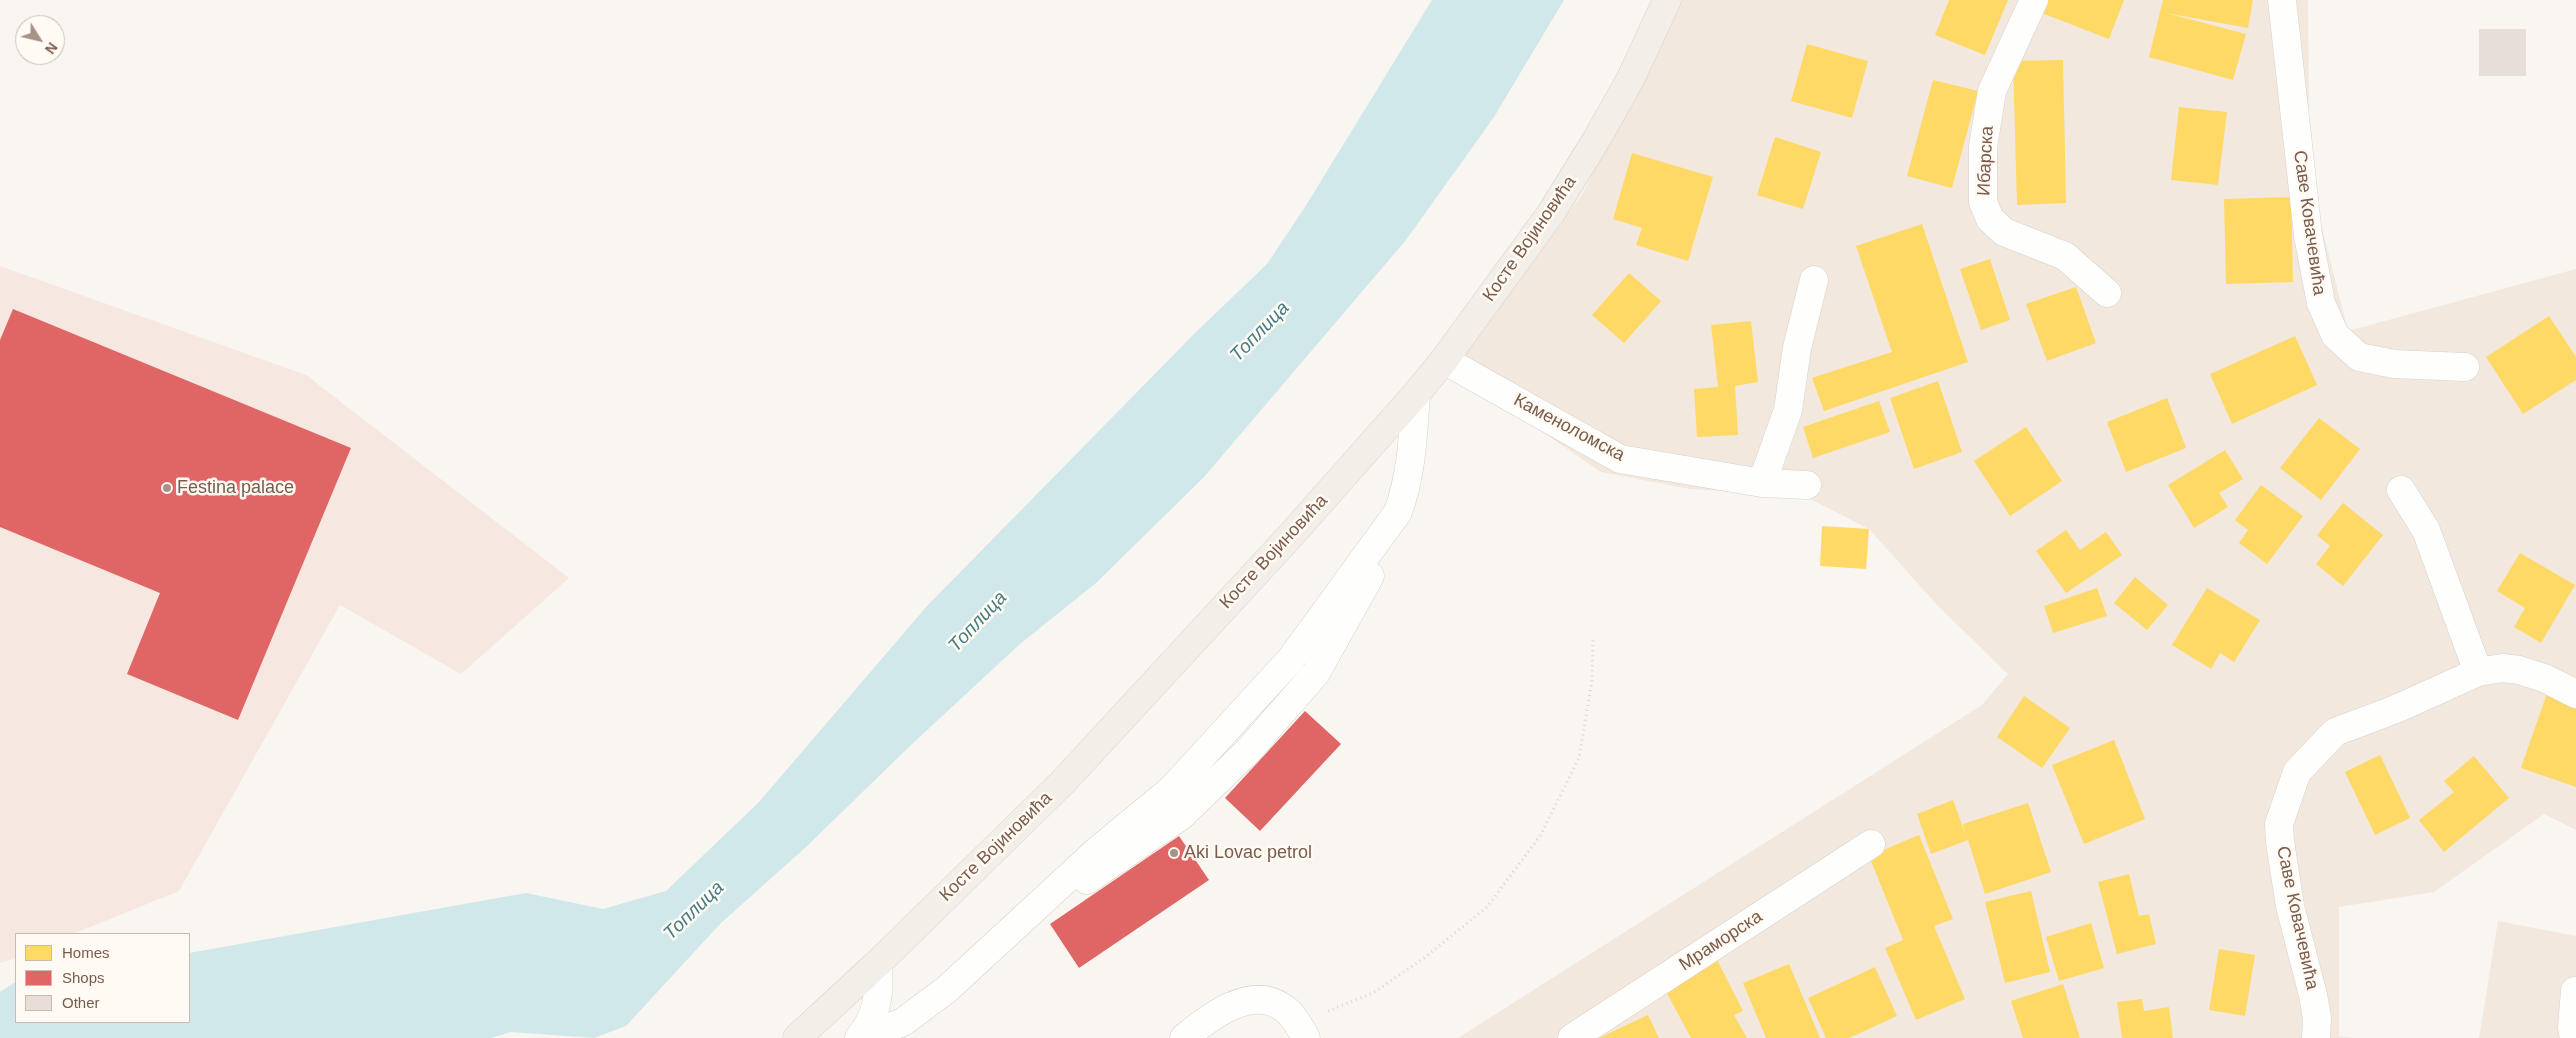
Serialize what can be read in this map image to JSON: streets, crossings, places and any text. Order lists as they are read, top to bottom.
{
  "streets": {
    "main road": ["Косте Војиновића"],
    "street": [
      "Ибарска",
      "Саве Ковачевића",
      "Каменоломска",
      "Мраморска"
    ]
  },
  "crossings": [
    ["Косте Војиновића", "Каменоломска"]
  ],
  "water": ["Топлица"],
  "places": ["Festina palace", "Aki Lovac petrol"],
  "legend": ["Homes", "Shops", "Other"],
  "north": "bottom right"
}
